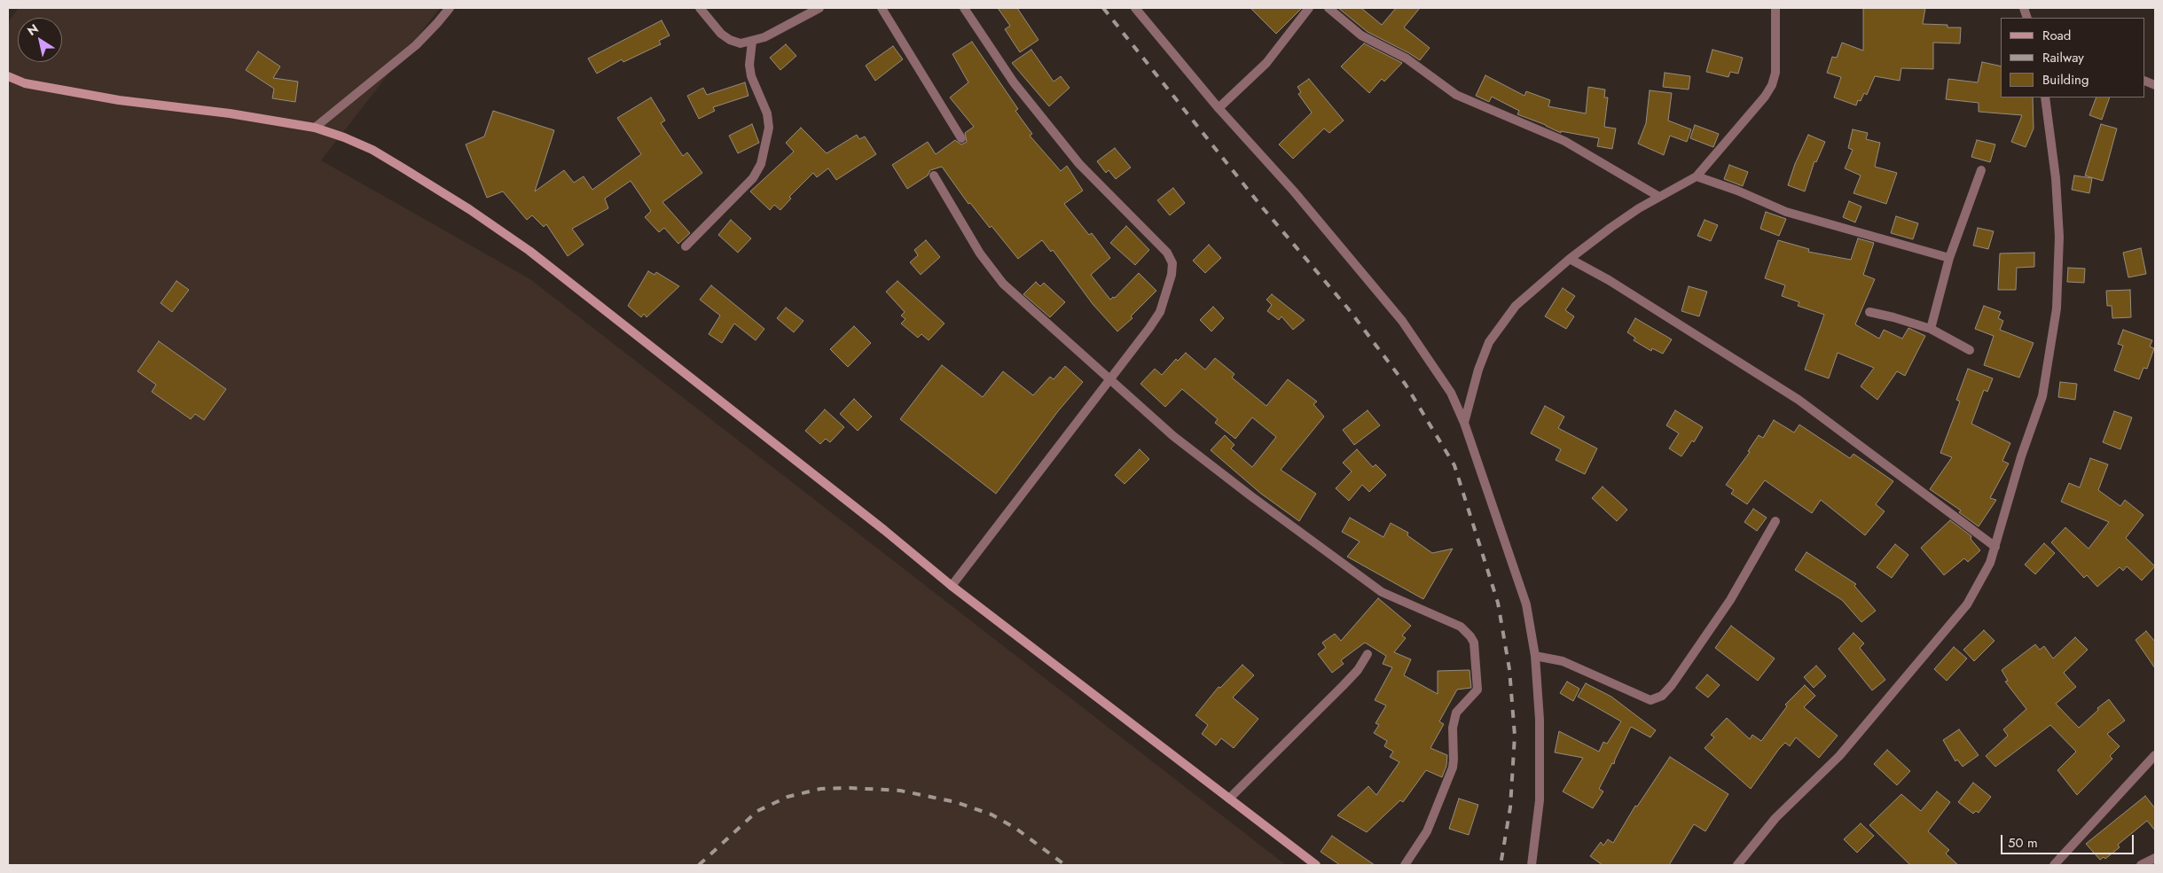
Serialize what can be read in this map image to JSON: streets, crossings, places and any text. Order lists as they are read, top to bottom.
{
  "legend": ["Road", "Railway", "Building"],
  "scale_bar": "50 m",
  "north": "top left"
}
